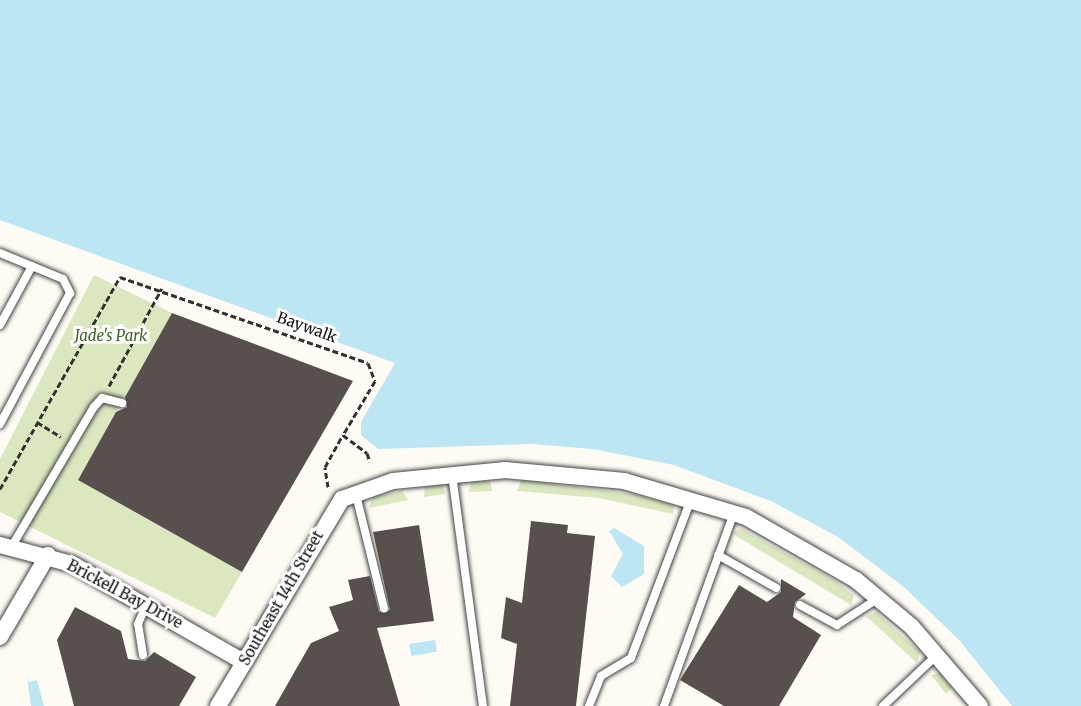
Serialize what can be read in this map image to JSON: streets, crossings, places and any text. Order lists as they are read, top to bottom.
{
  "streets": {
    "street": ["Brickell Bay Drive", "Southeast 14th Street"],
    "path": ["Baywalk"]
  },
  "crossings": [
    ["Brickell Bay Drive", "Southeast 14th Street"]
  ],
  "parks": ["Jade's Park"]
}
